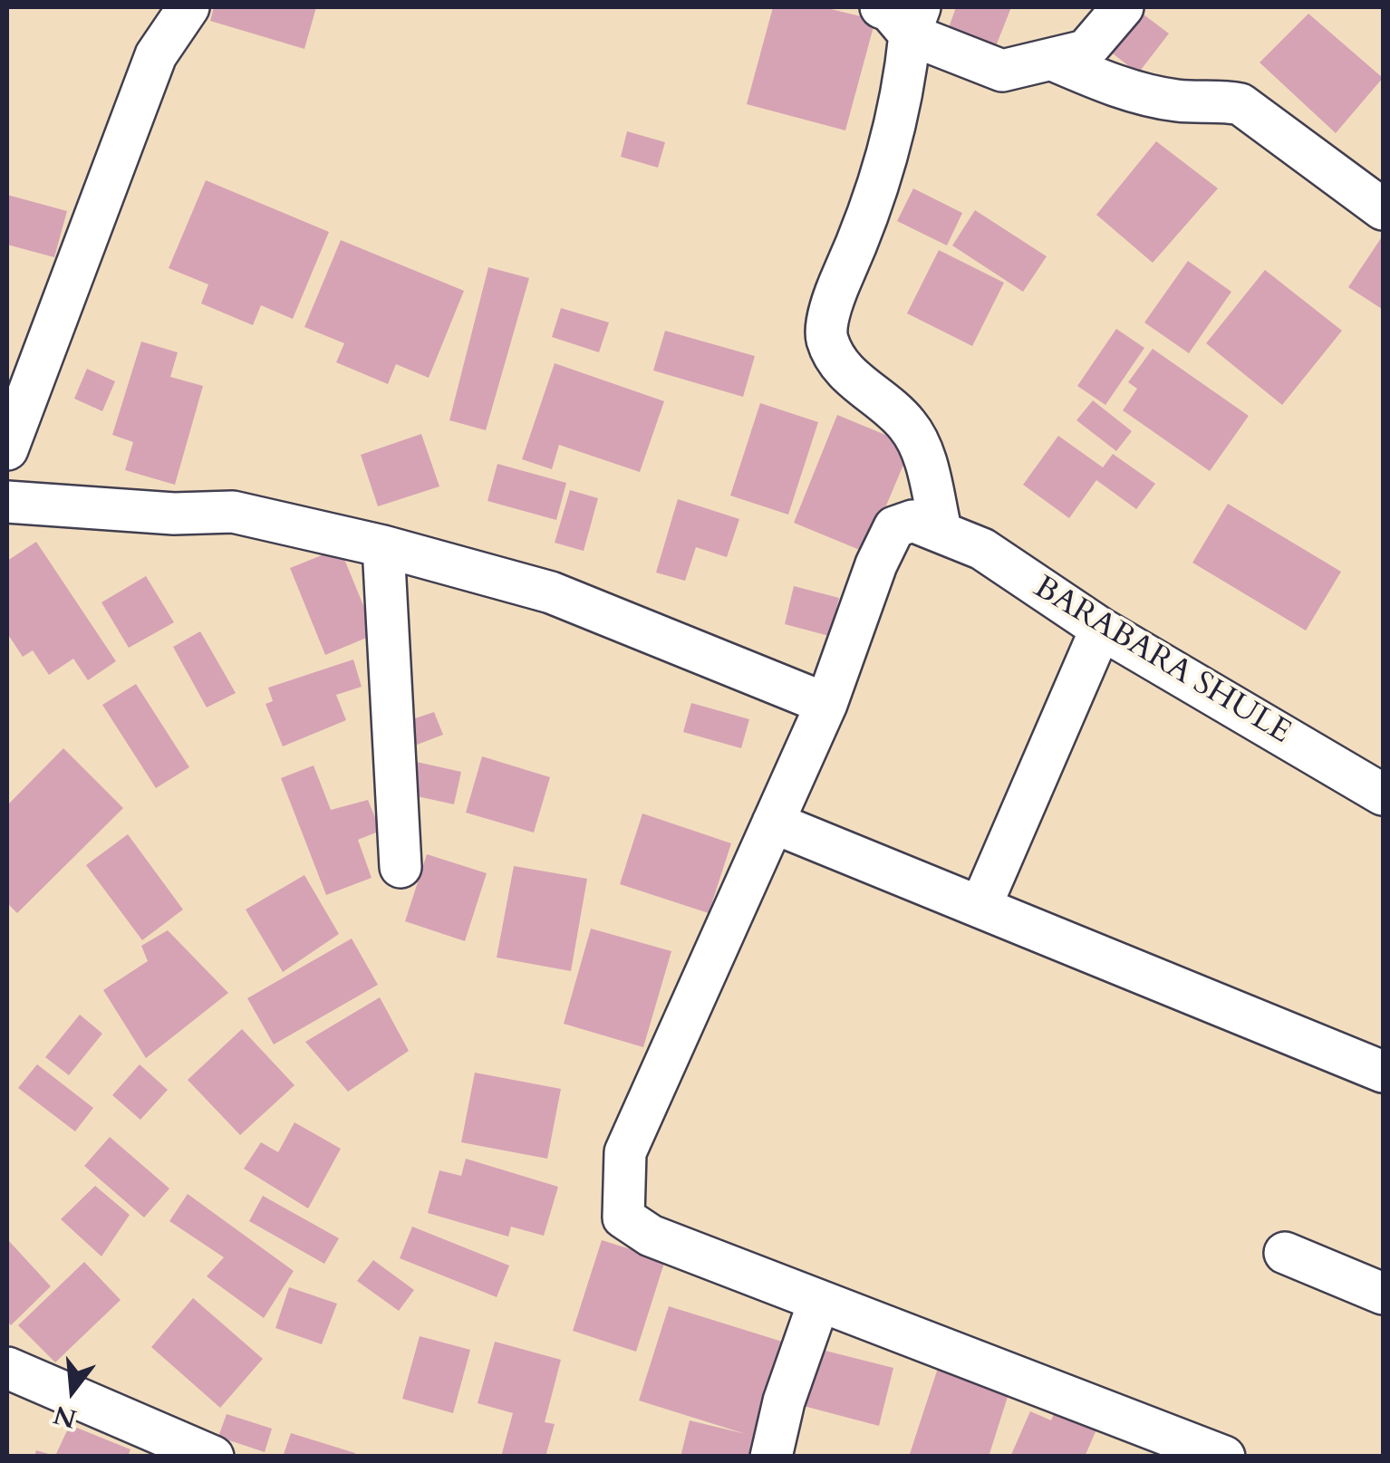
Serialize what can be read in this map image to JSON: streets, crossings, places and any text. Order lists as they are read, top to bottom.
{
  "streets": {
    "street": ["BARABARA SHULE"]
  },
  "north": "bottom"
}
